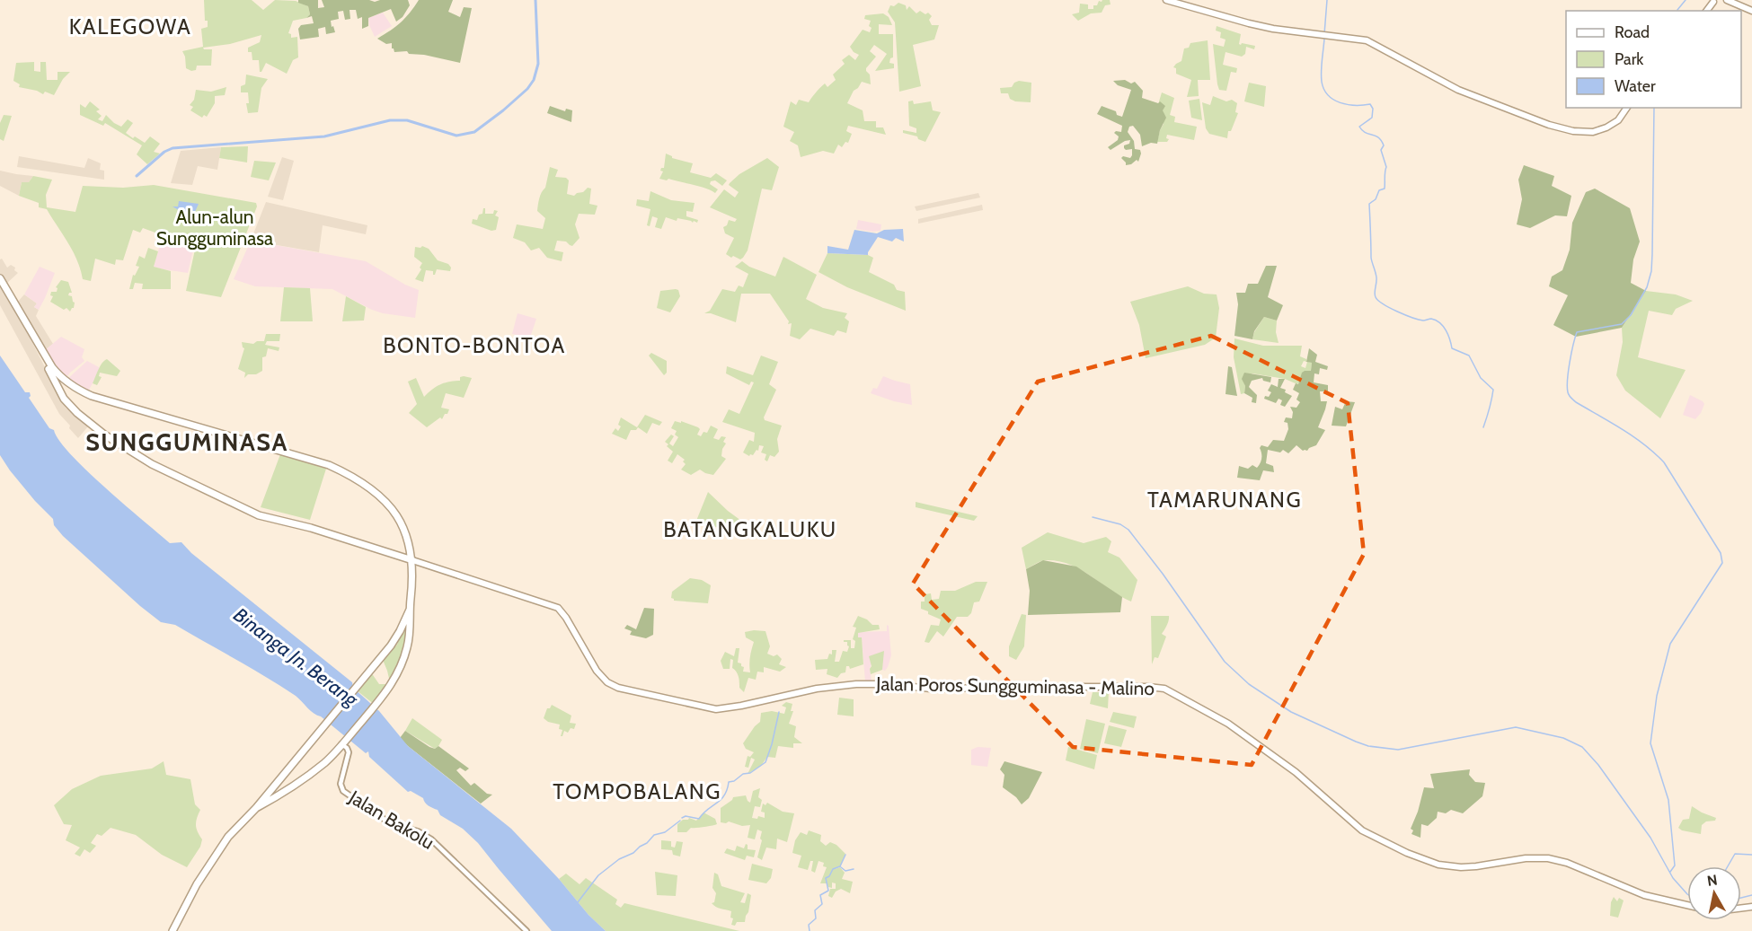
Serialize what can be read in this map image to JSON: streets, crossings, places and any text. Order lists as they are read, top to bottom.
{
  "streets": {
    "main road": ["Jalan Poros Sungguminasa - Malino", "Jalan Bakolu"]
  },
  "districts": [
    "KALEGOWA",
    "BONTO-BONTOA",
    "SUNGGUMINASA",
    "TAMARUNANG",
    "BATANGKALUKU",
    "TOMPOBALANG"
  ],
  "water": ["Binanga Jn. Berang"],
  "parks": ["Alun-alun Sungguminasa"],
  "legend": ["Road", "Park", "Water"],
  "north": "top"
}
